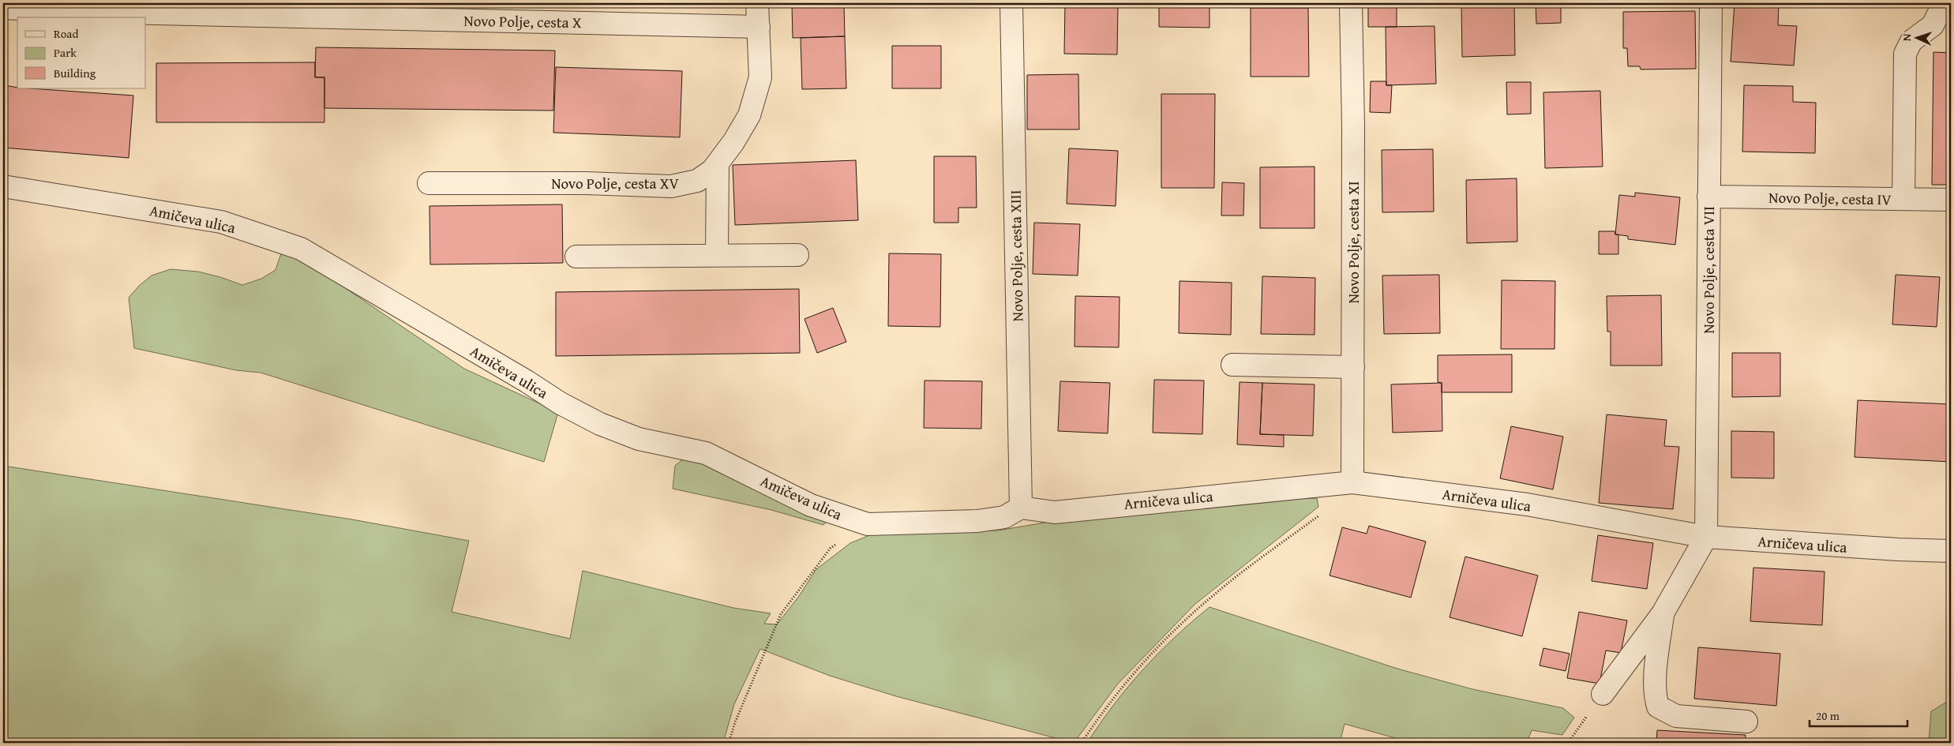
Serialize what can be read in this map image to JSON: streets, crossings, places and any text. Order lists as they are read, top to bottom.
{
  "streets": {
    "street": [
      "Novo Polje, cesta X",
      "Novo Polje, cesta XV",
      "Novo Polje, cesta IV",
      "Amičeva ulica",
      "Novo Polje, cesta XI",
      "Novo Polje, cesta XIII",
      "Novo Polje, cesta VII",
      "Arničeva ulica"
    ]
  },
  "crossings": [
    ["Novo Polje, cesta X", "Novo Polje, cesta XV"],
    ["Novo Polje, cesta IV", "Novo Polje, cesta VII"],
    ["Amičeva ulica", "Novo Polje, cesta XIII"],
    ["Amičeva ulica", "Arničeva ulica"],
    ["Novo Polje, cesta XI", "Arničeva ulica"],
    ["Novo Polje, cesta XIII", "Arničeva ulica"],
    ["Novo Polje, cesta VII", "Arničeva ulica"]
  ],
  "legend": ["Road", "Park", "Building"],
  "scale_bar": "20 m",
  "north": "left"
}
